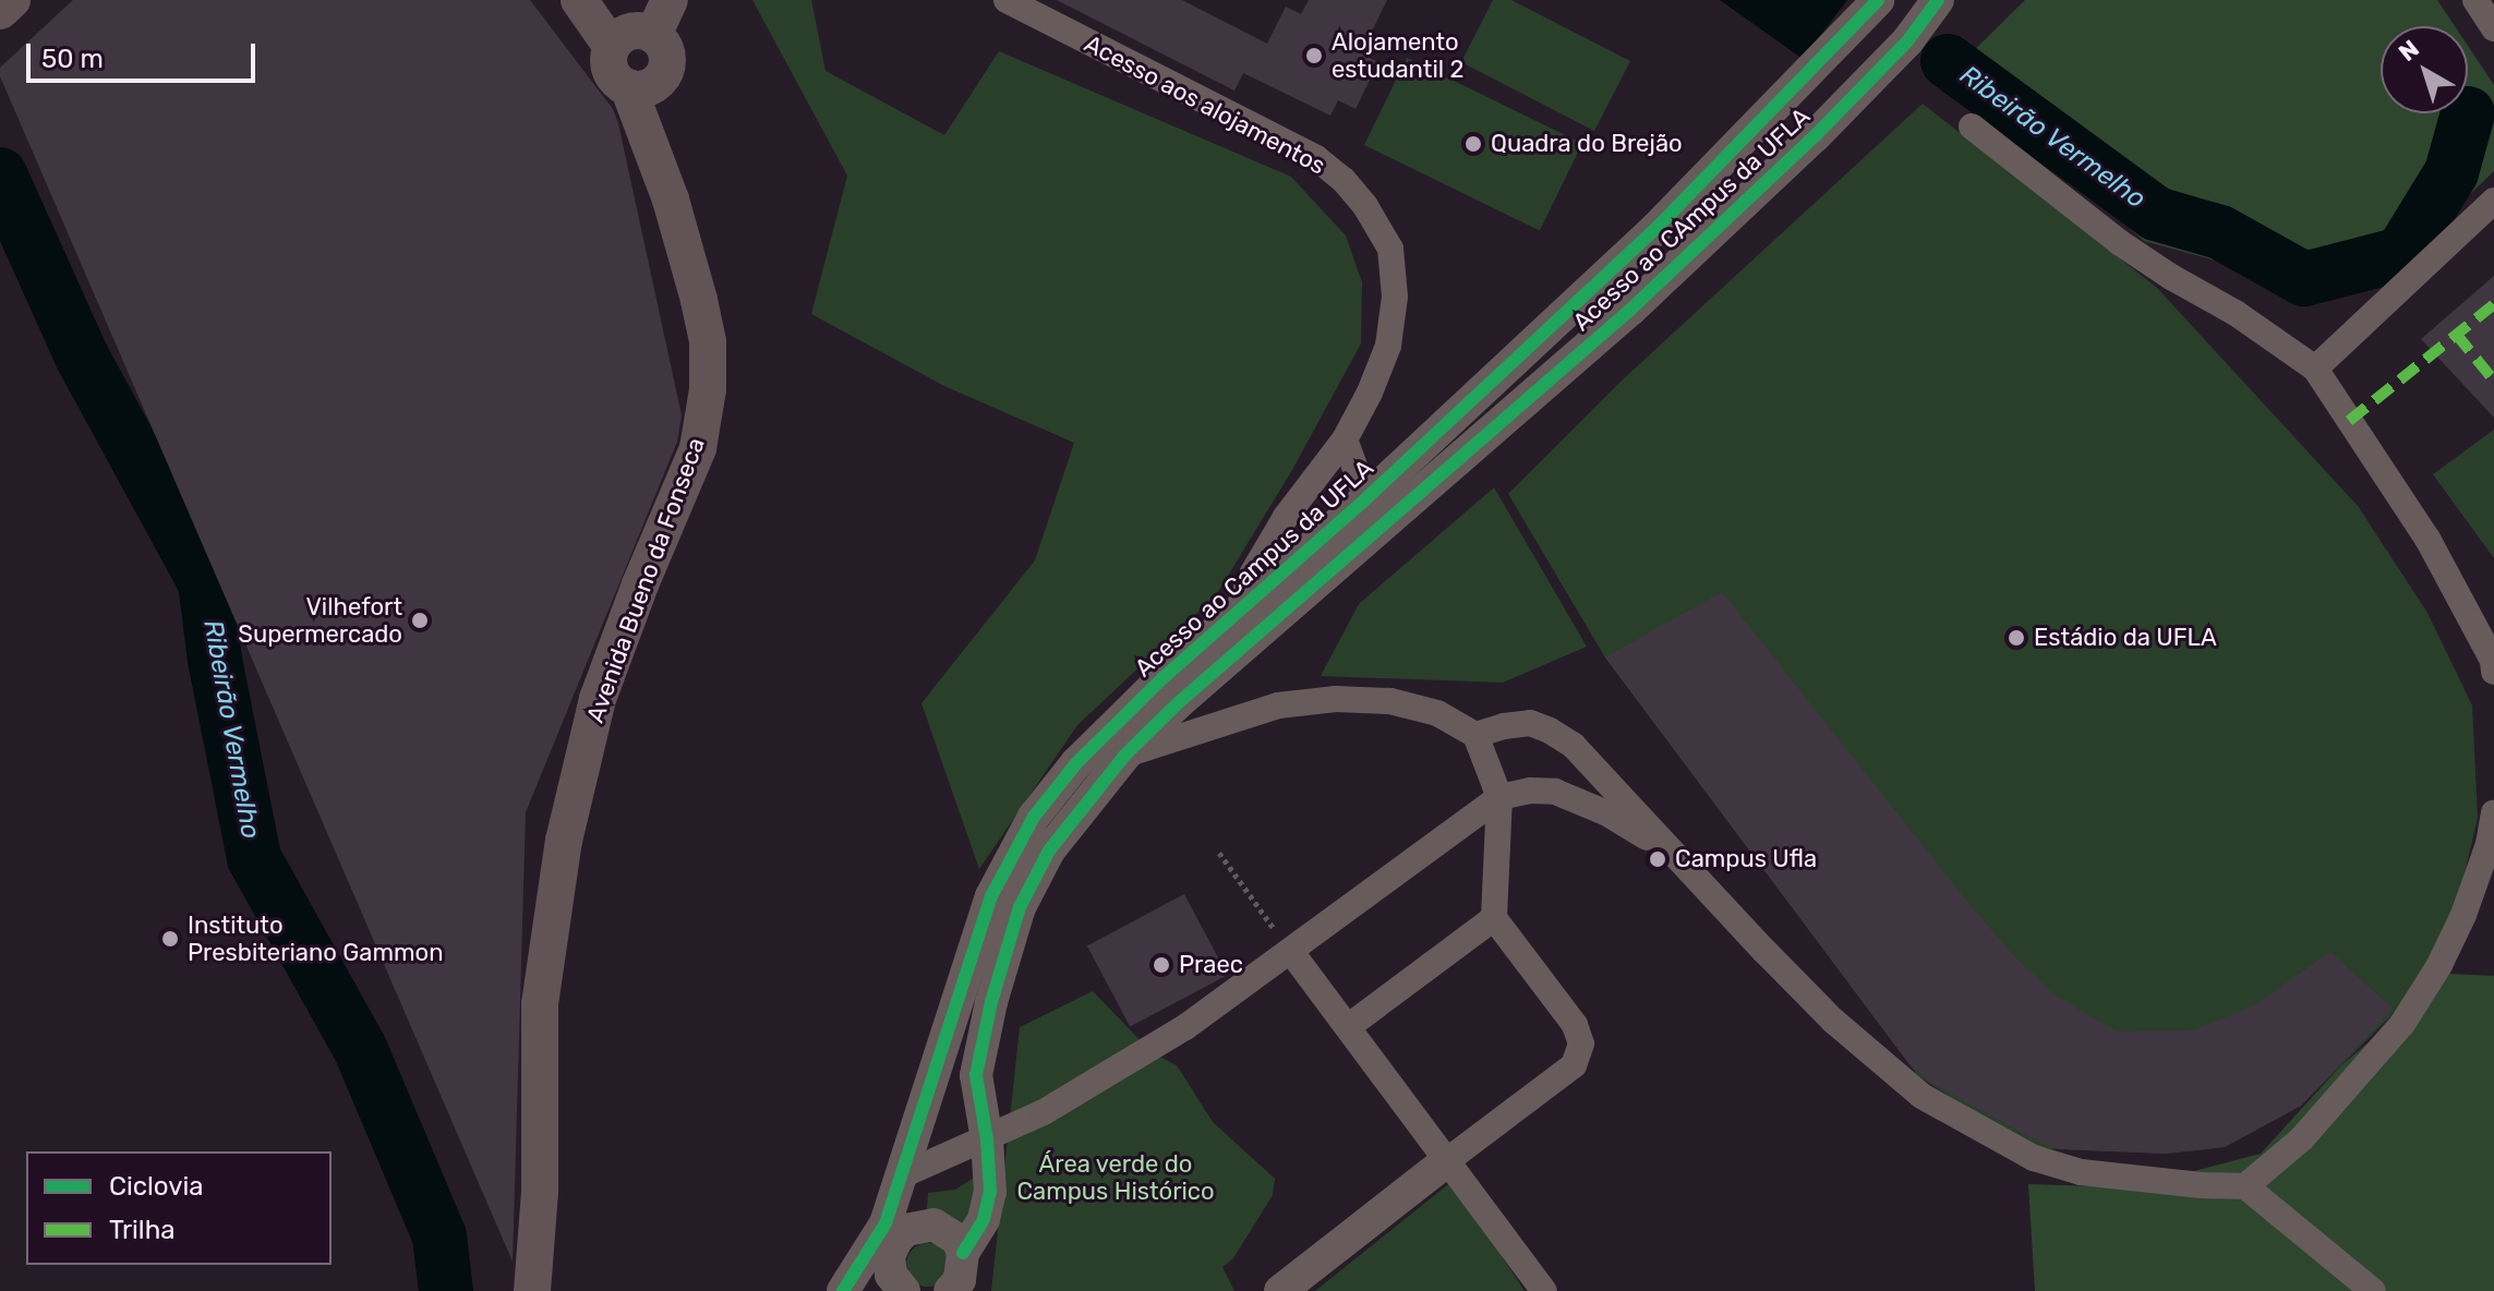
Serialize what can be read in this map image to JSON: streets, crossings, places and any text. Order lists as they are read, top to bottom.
{
  "streets": {
    "main road": ["Avenida Bueno da Fonseca"],
    "street": ["Acesso aos alojamentos", "Acesso ao CAmpus da UFLA", "Acesso ao Campus da UFLA"]
  },
  "crossings": [
    ["Acesso aos alojamentos", "Acesso ao Campus da UFLA"]
  ],
  "water": ["Ribeirão Vermelho"],
  "parks": ["Área verde do Campus Histórico"],
  "places": [
    "Alojamento estudantil 2",
    "Quadra do Brejão",
    "Vilhefort Supermercado",
    "Estádio da UFLA",
    "Campus Ufla",
    "Instituto Presbiteriano Gammon",
    "Praec"
  ],
  "legend": ["Ciclovia", "Trilha"],
  "scale_bar": "50 m",
  "north": "top left"
}
